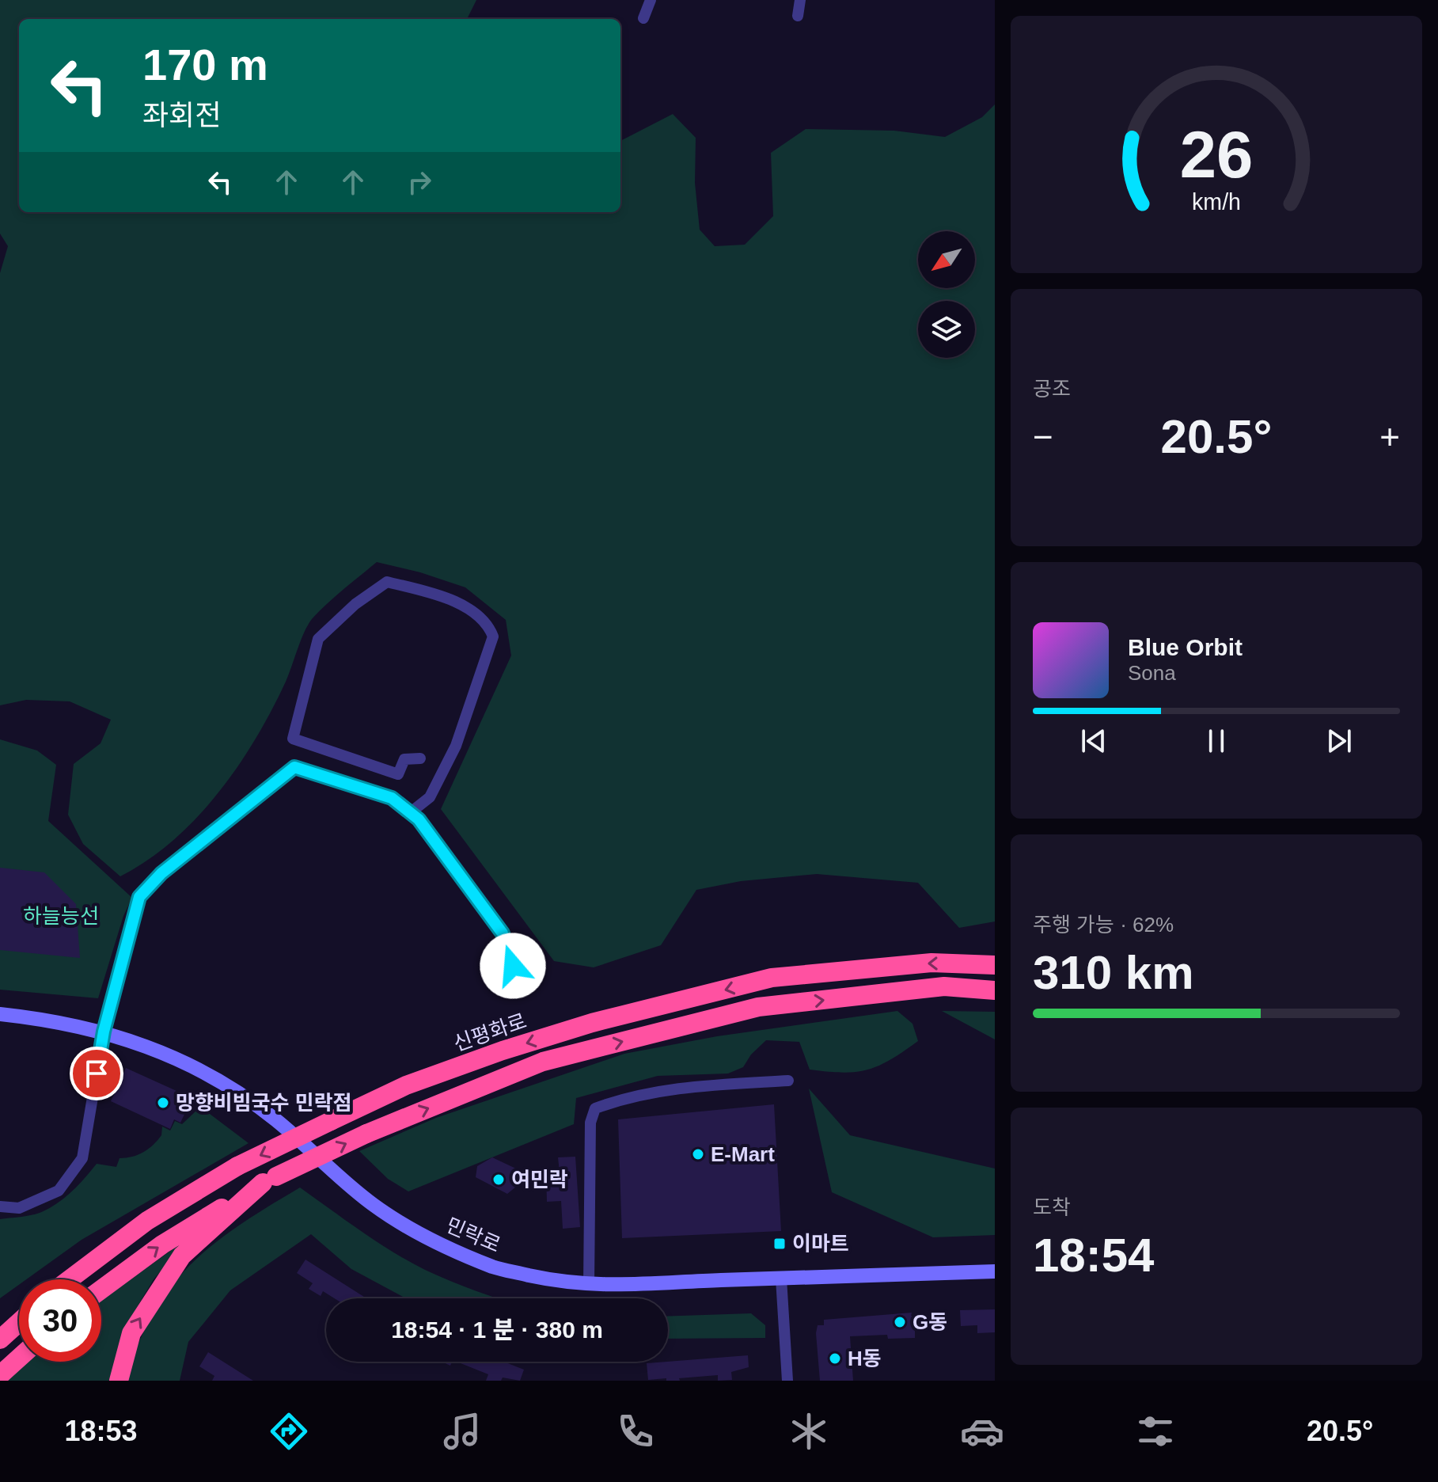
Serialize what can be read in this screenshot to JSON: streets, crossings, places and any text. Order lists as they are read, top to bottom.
{
  "streets": {
    "highway": ["신평화로"],
    "main road": ["민락로"]
  },
  "parks": ["하늘능선"],
  "places": {
    "other": [
      "망향비빔국수 민락점",
      "E-Mart",
      "여민락",
      "G동",
      "H동"
    ],
    "transit": ["이마트"]
  },
  "north": "bottom left",
  "page": {
    "turn": ["170 m", "좌회전"],
    "tile": [
      "공조",
      ["주행 가능 · 62%", "310 km"],
      ["도착", "18:54"]
    ],
    "heat": ["−", "20.5°", "+"],
    "song": ["Blue Orbit", "Sona"],
    "limit": "30",
    "trip": "18:54 · 1 분 · 380 m",
    "tabs": ["18:53", "20.5°"],
    "gauge": ["26", "km/h"]
  }
}
